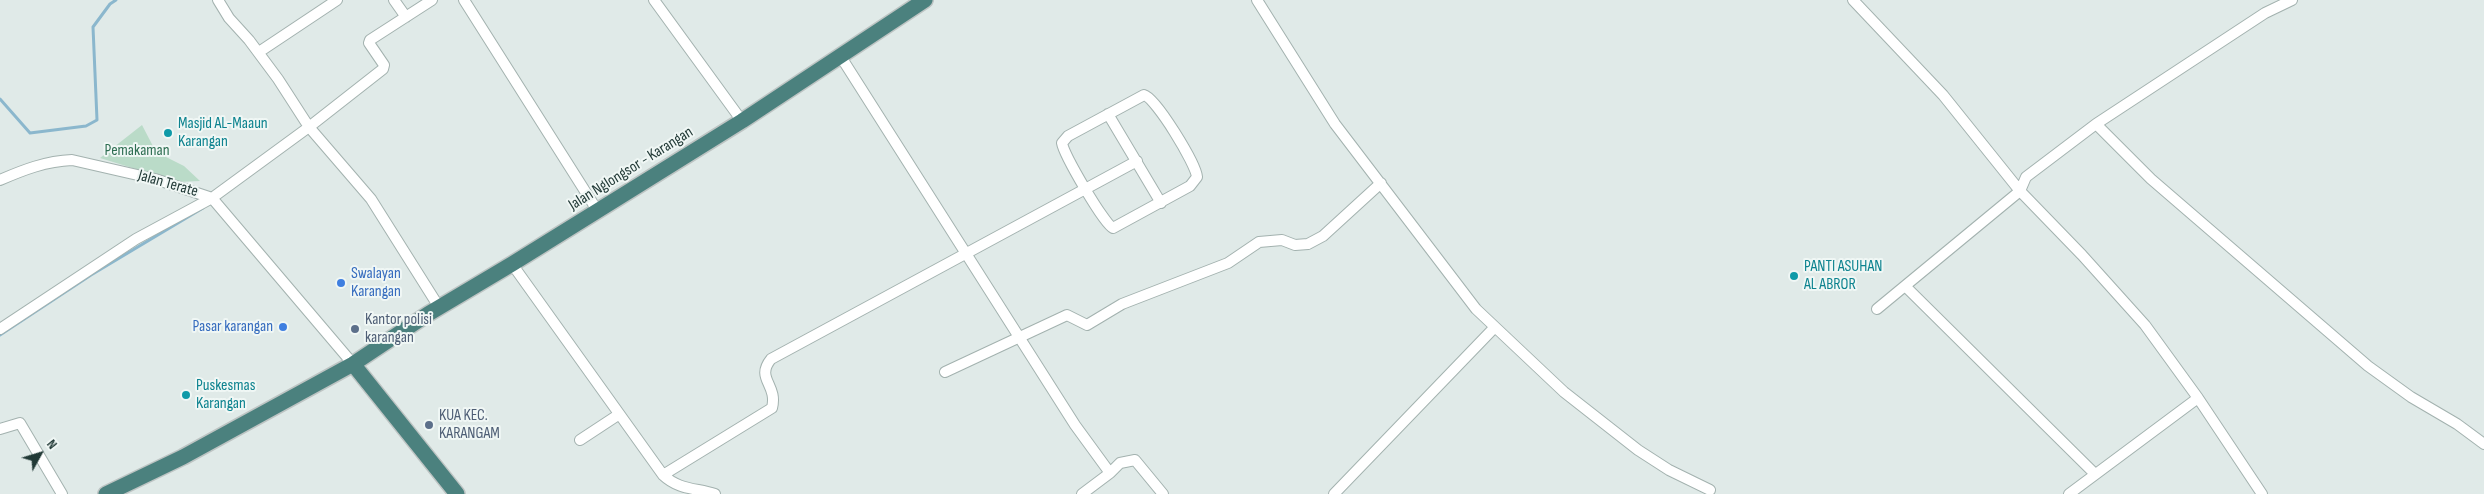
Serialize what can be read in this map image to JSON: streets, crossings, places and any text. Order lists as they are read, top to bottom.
{
  "streets": {
    "highway": ["Jalan Nglongsor - Karangan"],
    "street": ["Jalan Terate"]
  },
  "crossings": [
    ["Jalan Nglongsor - Karangan", "Jalan Terate"]
  ],
  "parks": ["Pemakaman"],
  "places": [
    "Masjid AL-Maaun Karangan",
    "PANTI ASUHAN AL ABROR",
    "Swalayan Karangan",
    "Pasar karangan",
    "Kantor polisi karangan",
    "Puskesmas Karangan",
    "KUA KEC. KARANGAM"
  ],
  "north": "top right"
}
